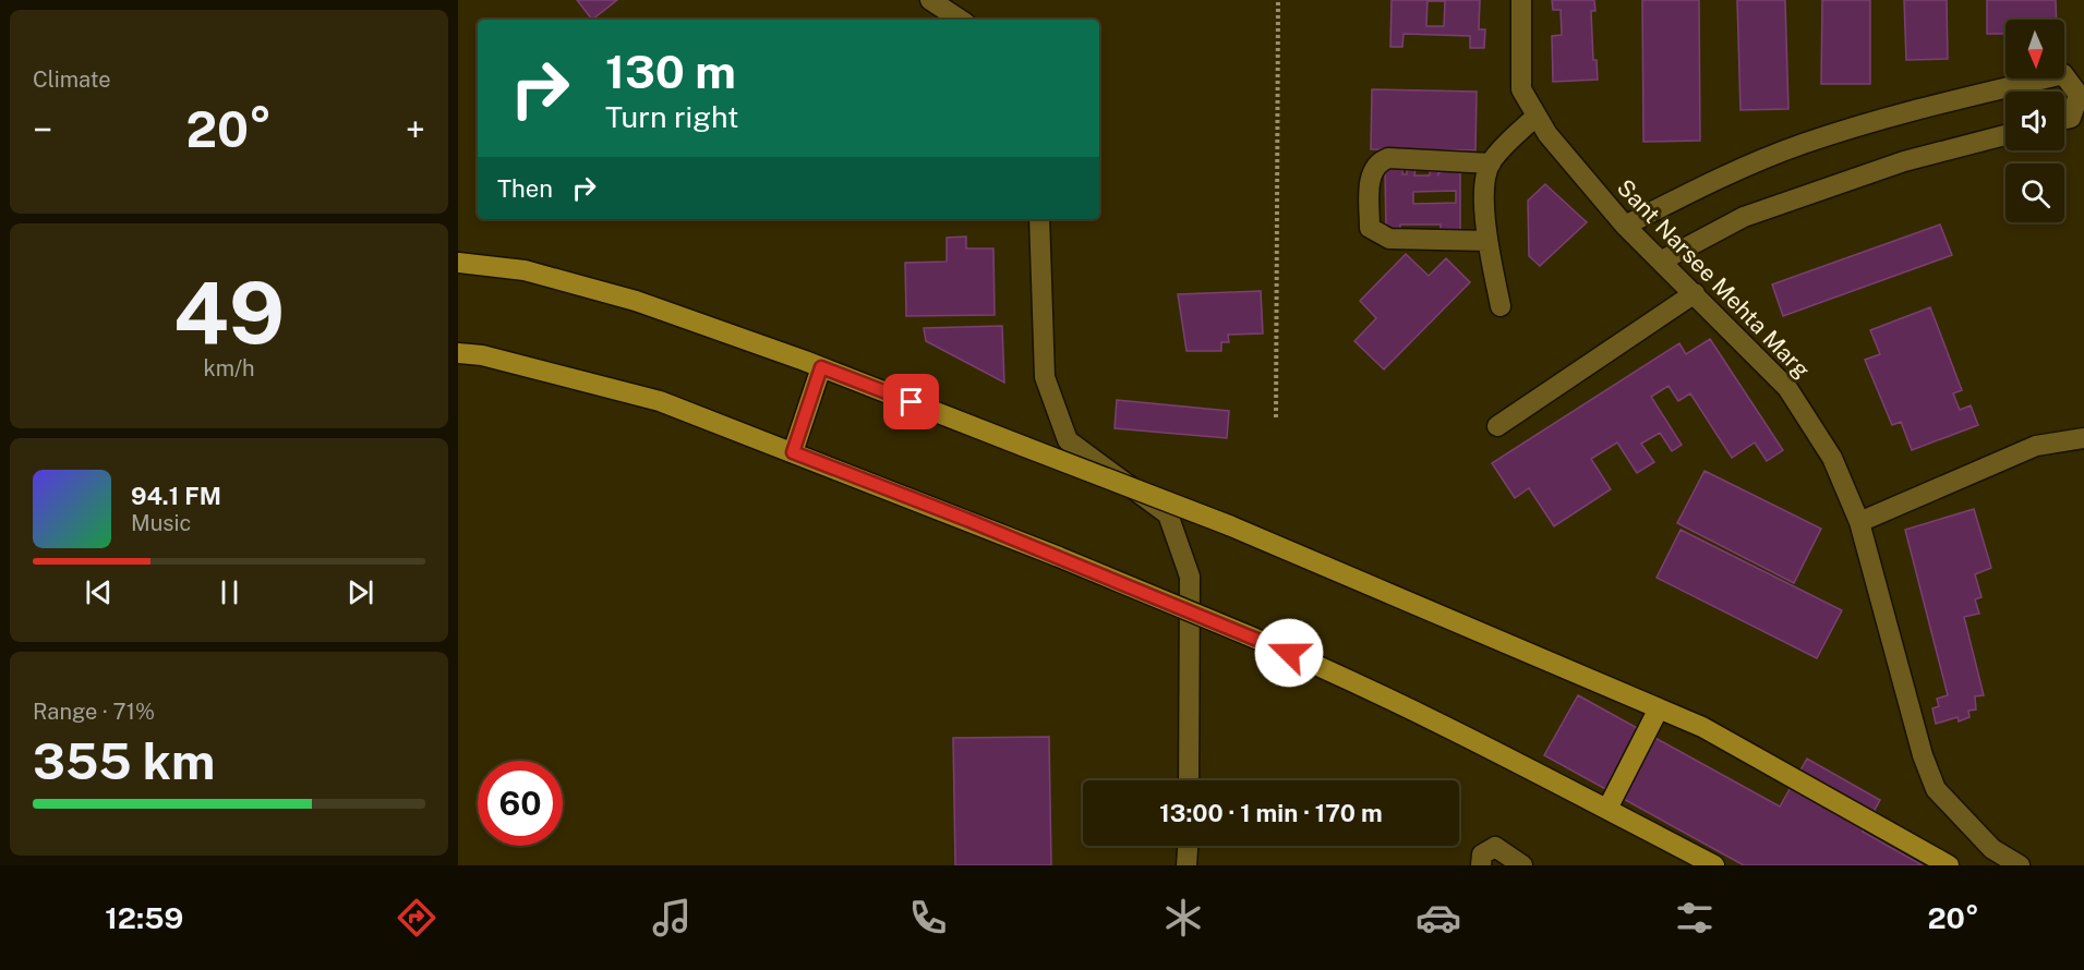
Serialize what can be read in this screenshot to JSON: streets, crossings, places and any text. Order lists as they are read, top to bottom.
{
  "streets": {
    "street": ["Sant Narsee Mehta Marg"]
  },
  "north": "bottom",
  "page": {
    "tile": [
      "Climate",
      ["49", "km/h"],
      ["Range · 71%", "355 km"]
    ],
    "turn": ["130 m", "Turn right"],
    "heat": ["−", "20°", "+"],
    "then": "Then",
    "song": ["94.1 FM", "Music"],
    "limit": "60",
    "trip": "13:00 · 1 min · 170 m",
    "tabs": ["12:59", "20°"]
  }
}
